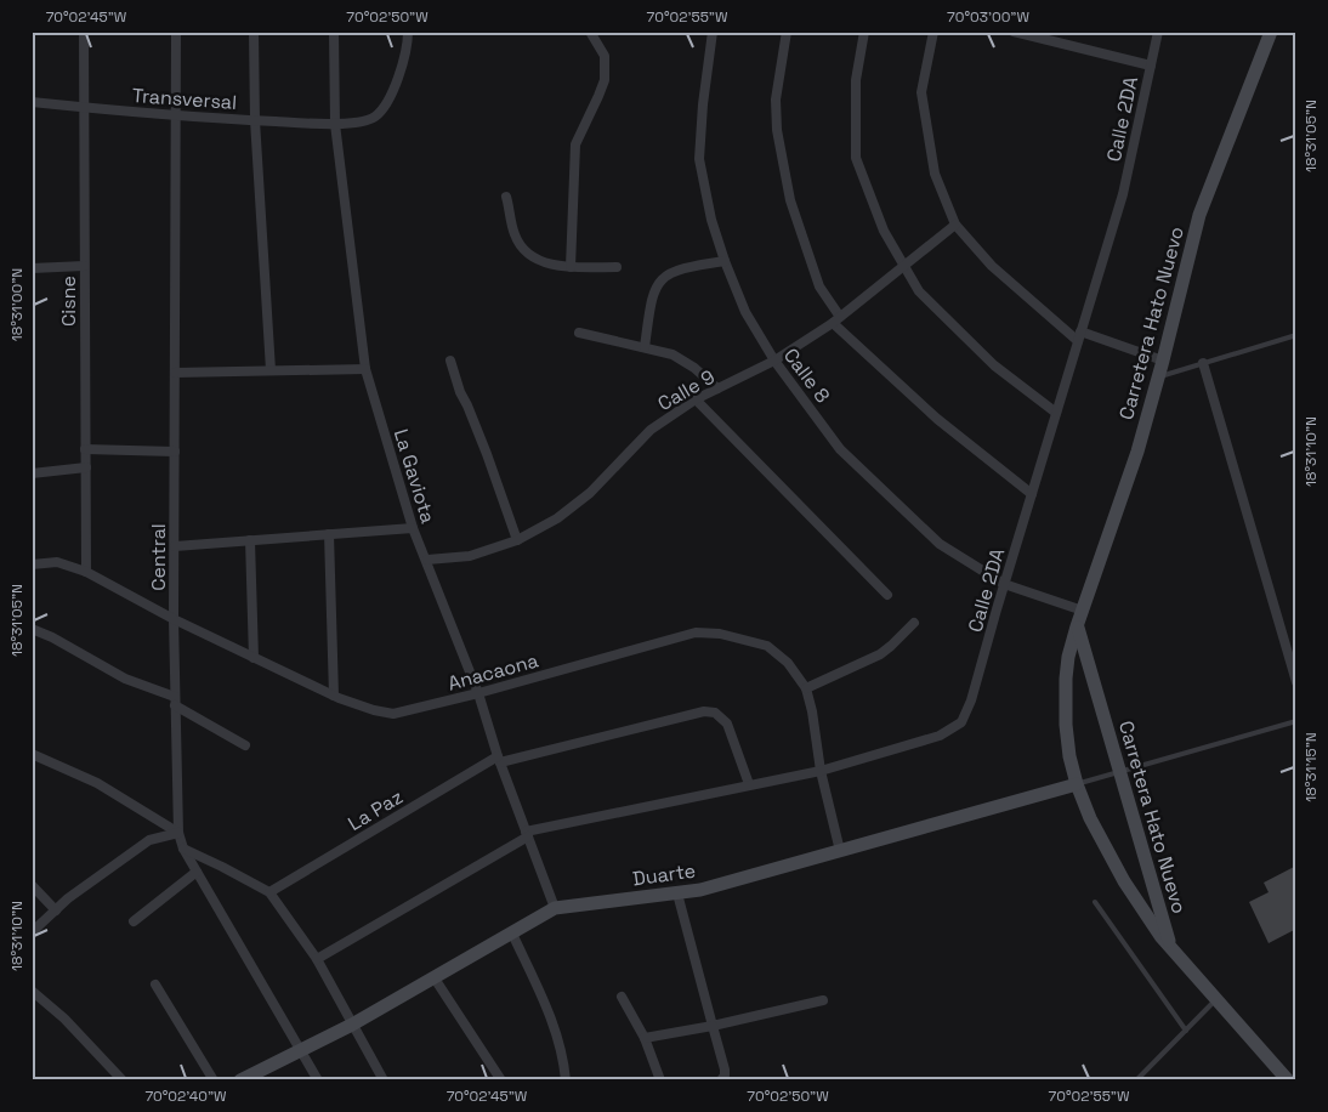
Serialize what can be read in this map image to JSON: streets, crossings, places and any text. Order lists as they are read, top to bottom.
{
  "streets": {
    "main road": ["Carretera Hato Nuevo", "Duarte"],
    "street": [
      "Transversal",
      "Calle 2DA",
      "Cisne",
      "Calle 8",
      "Calle 9",
      "La Gaviota",
      "Central",
      "Anacaona",
      "La Paz"
    ]
  },
  "crossings": [
    ["Transversal", "Cisne"],
    ["Transversal", "La Gaviota"],
    ["Transversal", "Central"],
    ["Calle 2DA", "Calle 8"],
    ["Calle 2DA", "La Gaviota"],
    ["Calle 2DA", "Anacaona"],
    ["Calle 2DA", "La Paz"],
    ["Cisne", "Anacaona"],
    ["Carretera Hato Nuevo", "Calle 8"],
    ["Carretera Hato Nuevo", "Duarte"],
    ["Calle 8", "Calle 9"],
    ["Calle 9", "La Gaviota"],
    ["La Gaviota", "Anacaona"],
    ["La Gaviota", "La Paz"],
    ["La Gaviota", "Duarte"],
    ["Central", "Anacaona"],
    ["Central", "Duarte"],
    ["Anacaona", "Duarte"]
  ],
  "coordinates": [
    "70°02'45\"W",
    "70°02'50\"W",
    "70°02'55\"W",
    "70°03'00\"W",
    "18°31'05\"N",
    "18°31'00\"N",
    "18°31'10\"N",
    "18°31'15\"N",
    "70°02'40\"W"
  ]
}
